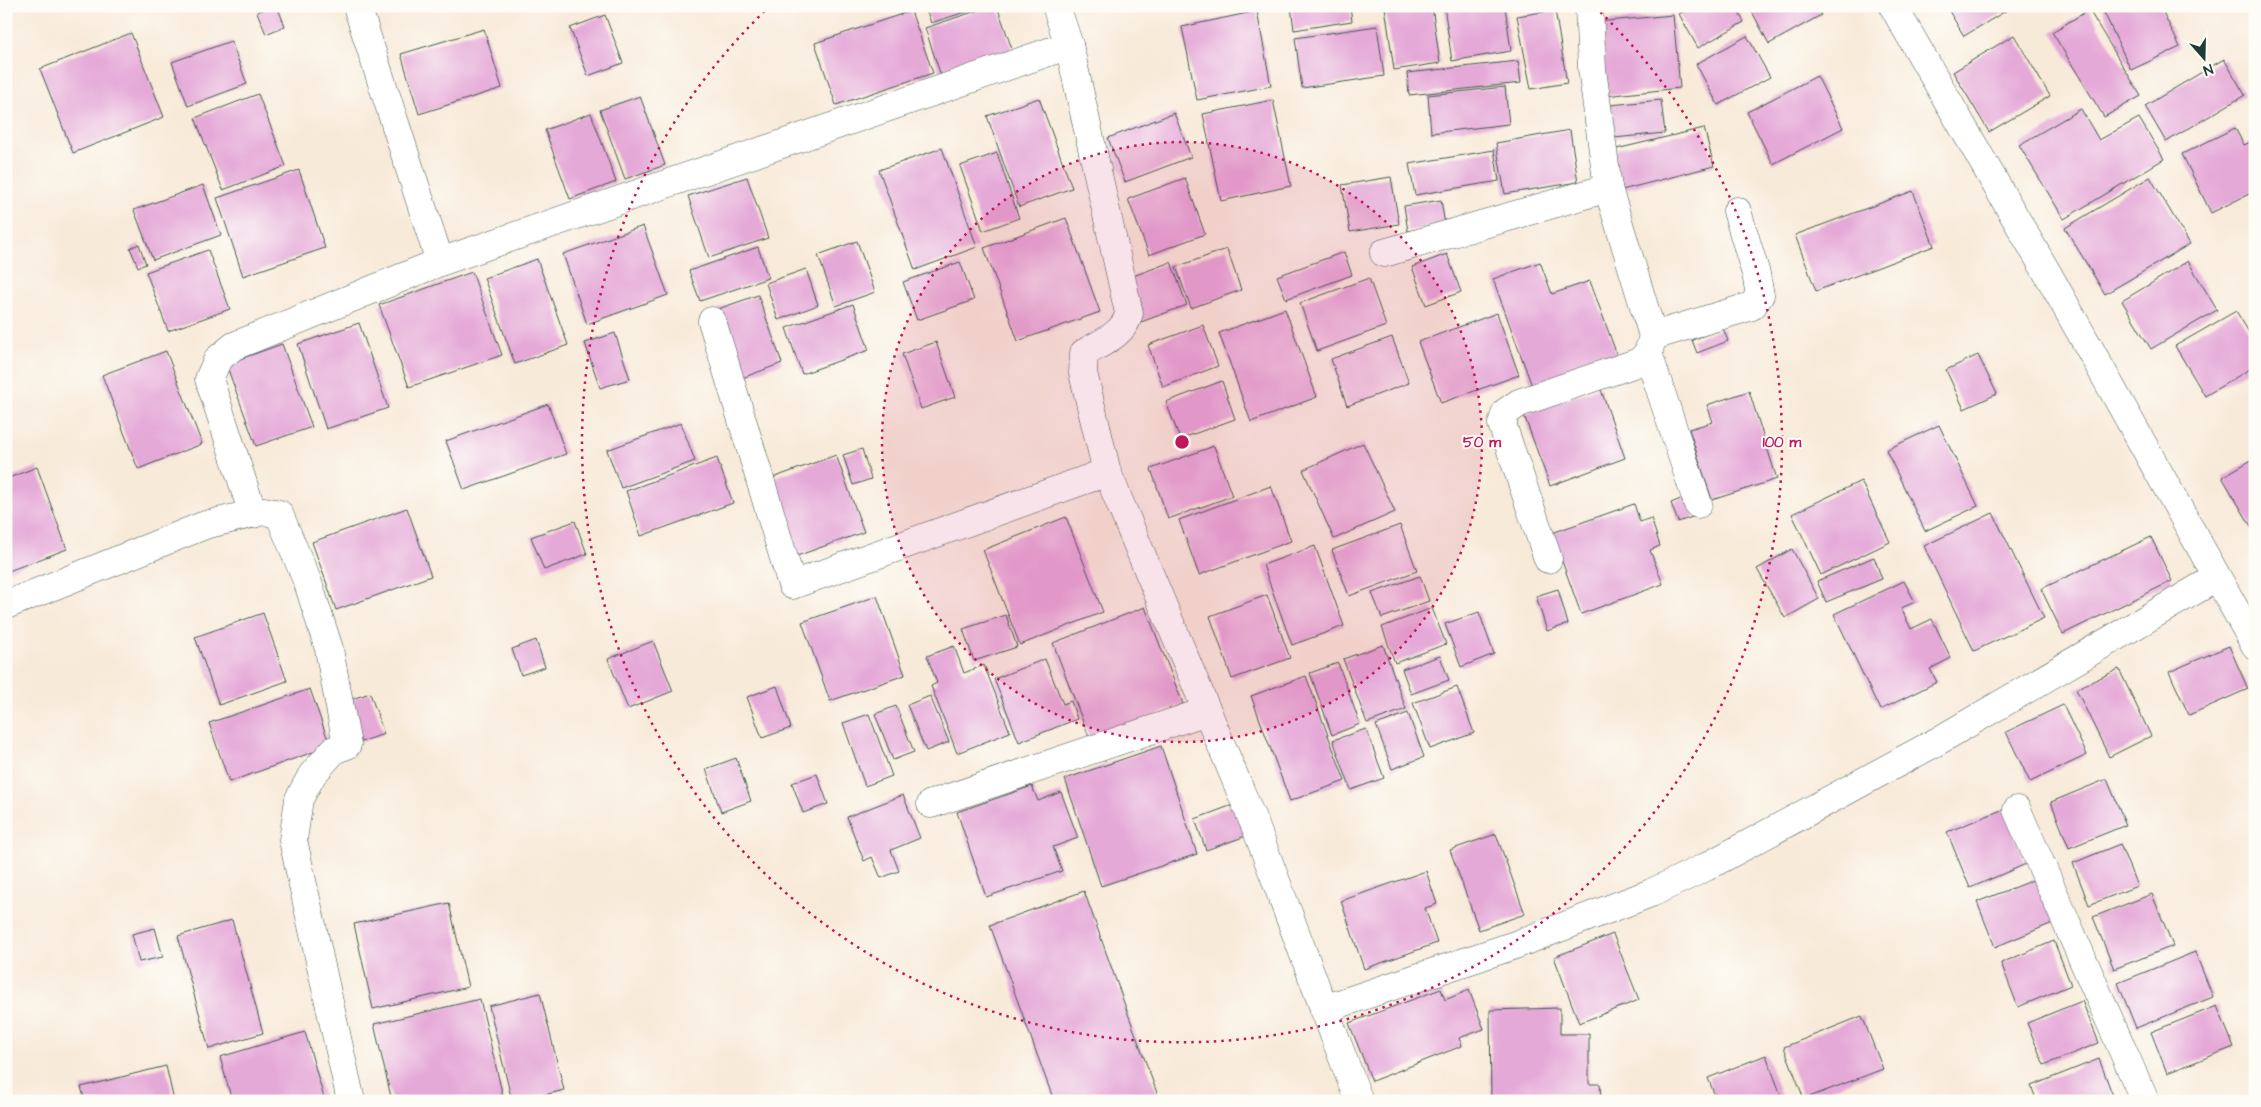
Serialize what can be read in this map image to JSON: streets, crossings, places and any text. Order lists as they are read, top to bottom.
{
  "north": "bottom",
  "rings": ["50 m", "100 m"]
}
